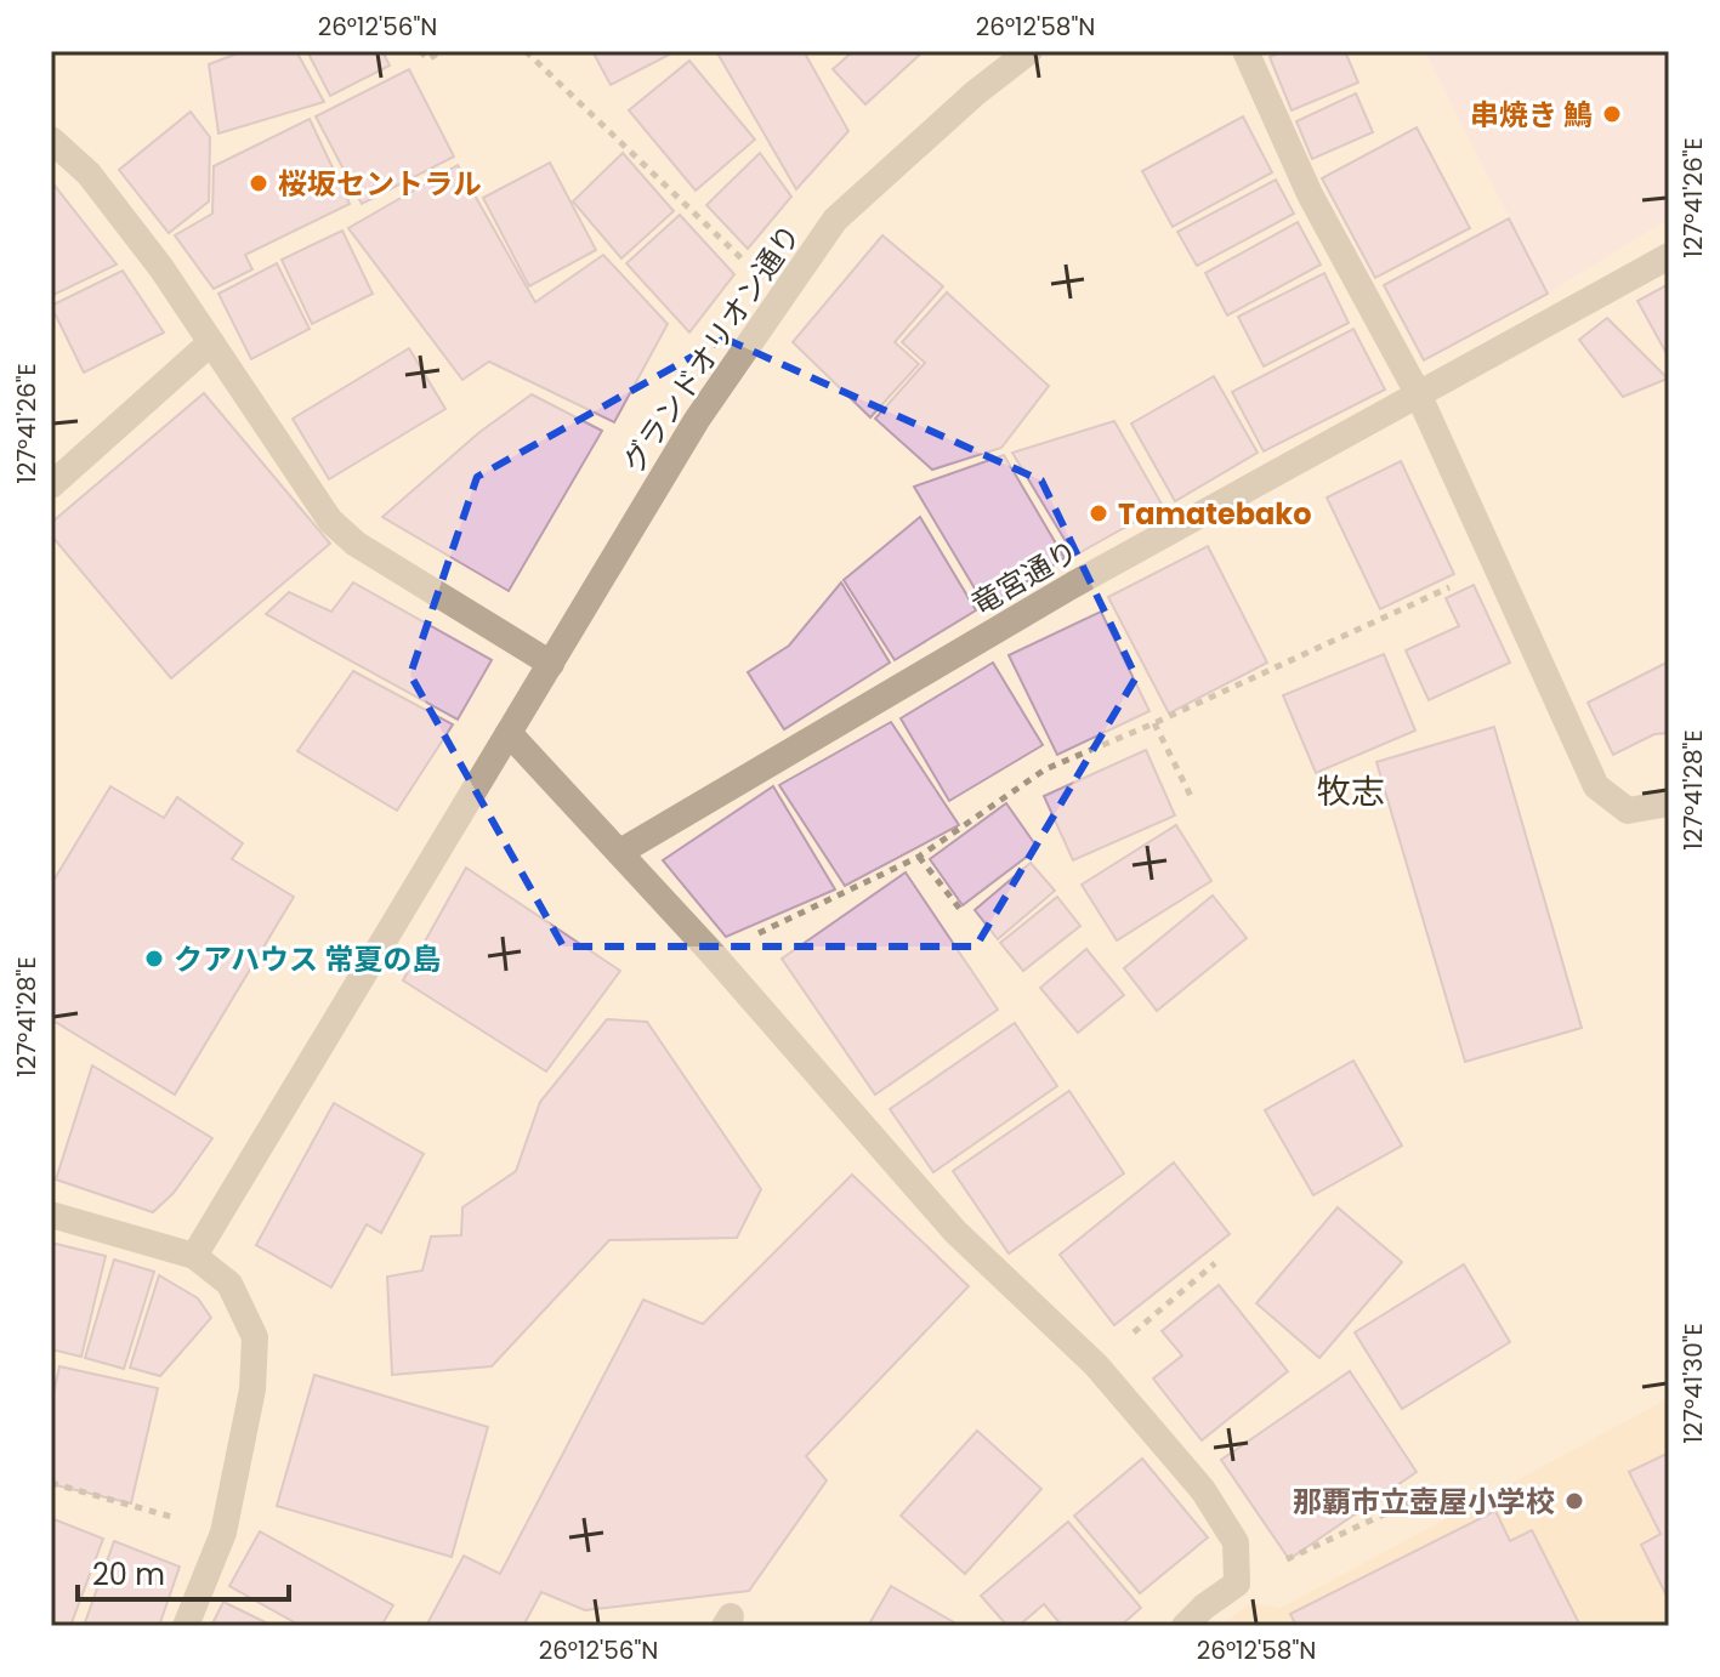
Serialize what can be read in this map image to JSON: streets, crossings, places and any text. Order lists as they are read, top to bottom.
{
  "streets": {
    "street": ["グランドオリオン通り", "竜宮通り"]
  },
  "districts": ["牧志"],
  "places": [
    "串焼き 鷠",
    "桜坂セントラル",
    "Tamatebako",
    "クアハウス 常夏の島",
    "那覇市立壺屋小学校"
  ],
  "scale_bar": "20 m",
  "coordinates": [
    "26°12'56\"N",
    "26°12'58\"N",
    "127°41'26\"E",
    "127°41'28\"E",
    "127°41'30\"E"
  ]
}
